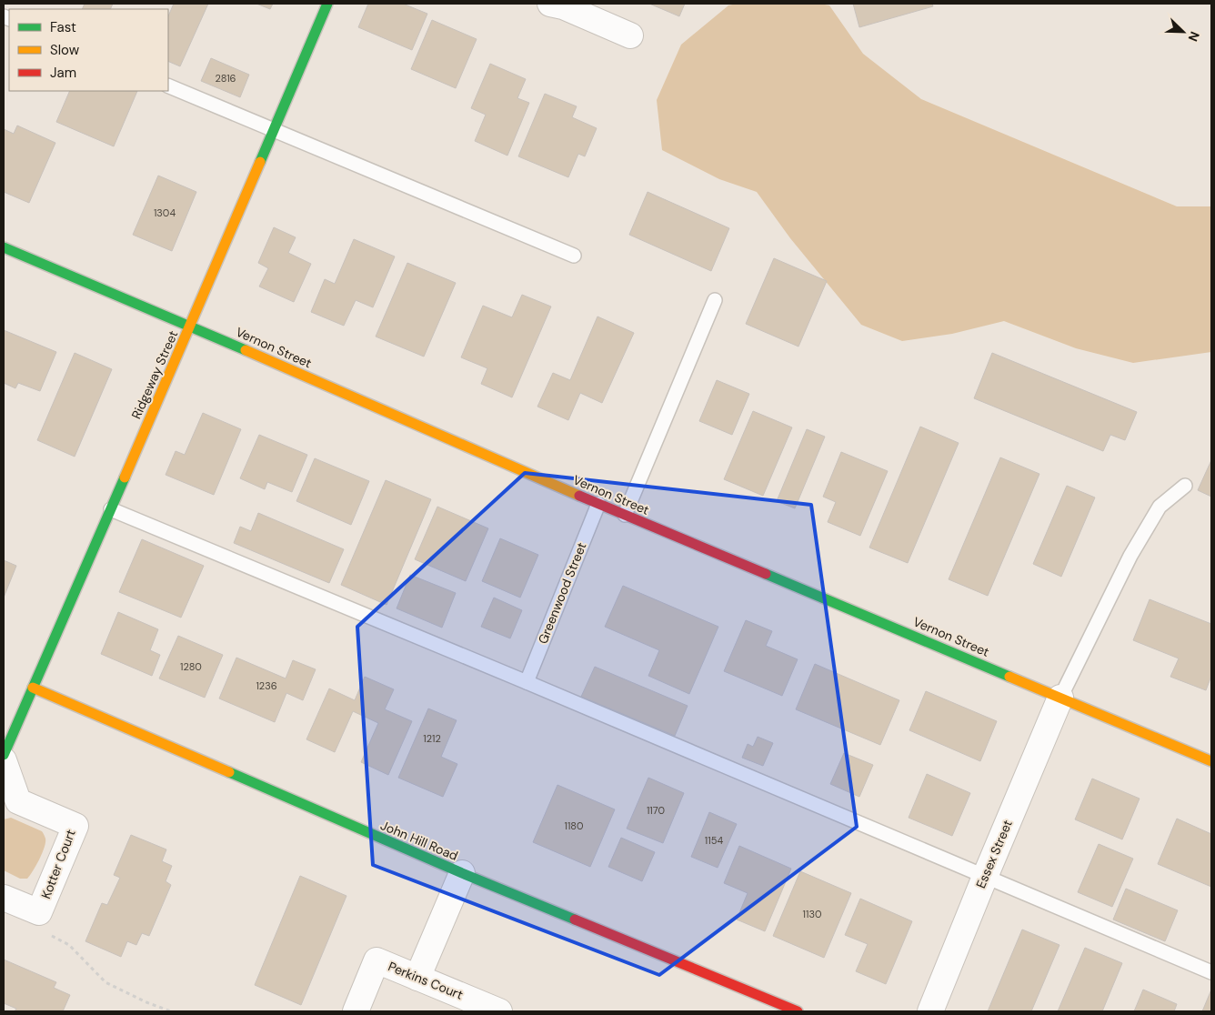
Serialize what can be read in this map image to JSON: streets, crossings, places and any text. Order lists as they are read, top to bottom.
{
  "streets": {
    "street": [
      "Vernon Street",
      "Ridgeway Street",
      "John Hill Road",
      "Essex Street",
      "Kotter Court",
      "Perkins Court"
    ],
    "lane": ["Greenwood Street"]
  },
  "crossings": [
    ["Vernon Street", "Ridgeway Street"],
    ["Vernon Street", "Greenwood Street"],
    ["Vernon Street", "Essex Street"],
    ["Ridgeway Street", "John Hill Road"]
  ],
  "house_numbers": [
    "2816",
    "1304",
    "1280",
    "1236",
    "1212",
    "1170",
    "1180",
    "1154",
    "1130"
  ],
  "legend": ["Fast", "Slow", "Jam"],
  "north": "bottom right"
}
